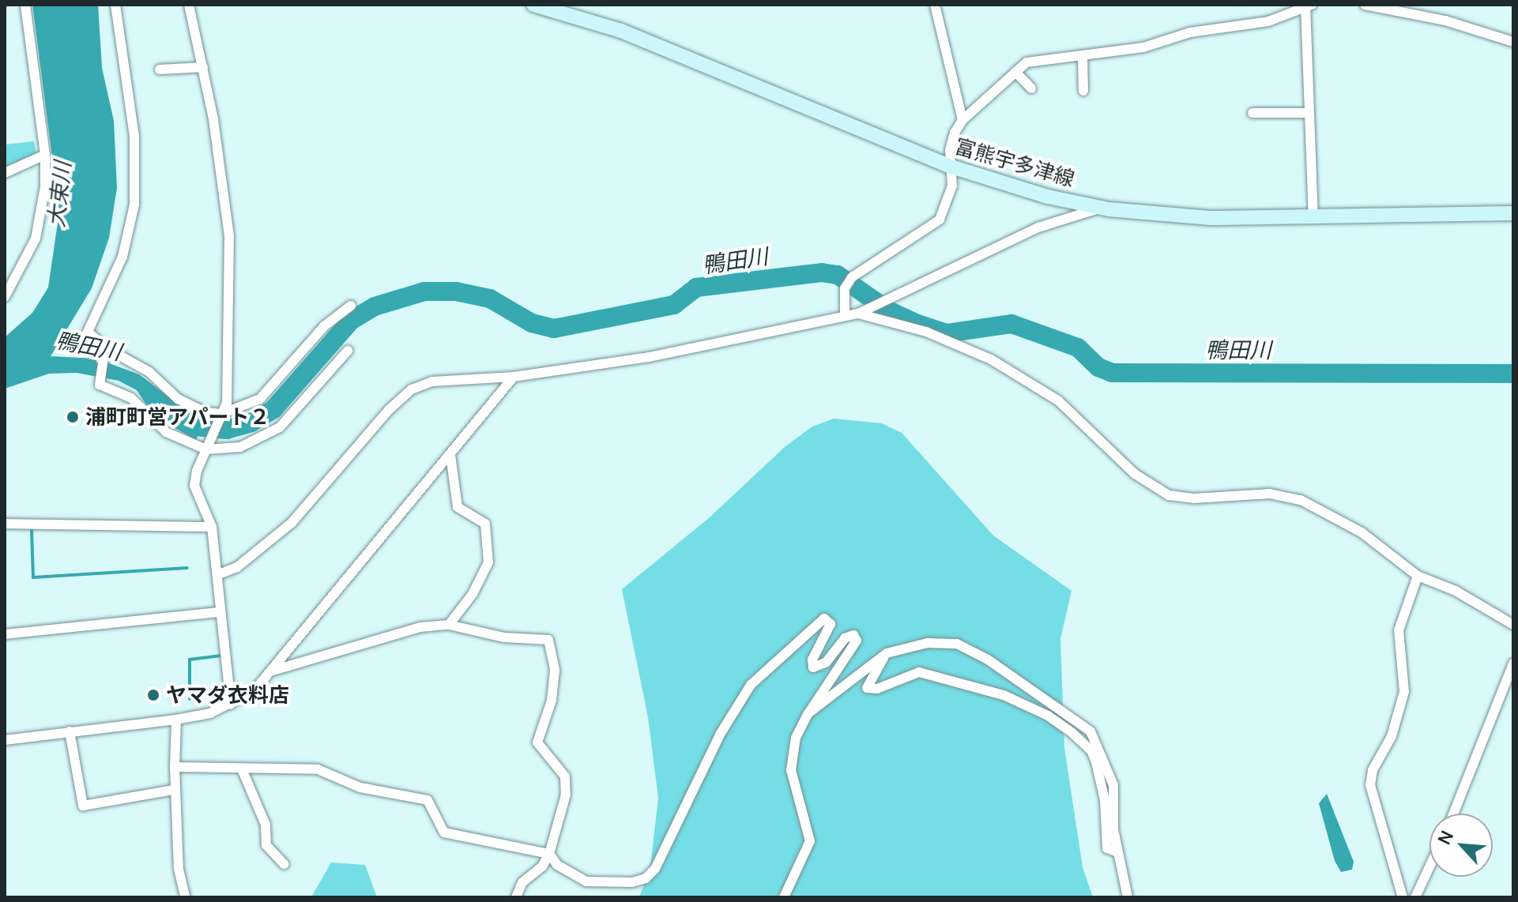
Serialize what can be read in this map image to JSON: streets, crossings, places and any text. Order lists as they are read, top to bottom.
{
  "streets": {
    "main road": ["富熊宇多津線"]
  },
  "water": ["大束川", "鴨田川"],
  "places": ["浦町町営アパート２", "ヤマダ衣料店"],
  "north": "top left"
}
